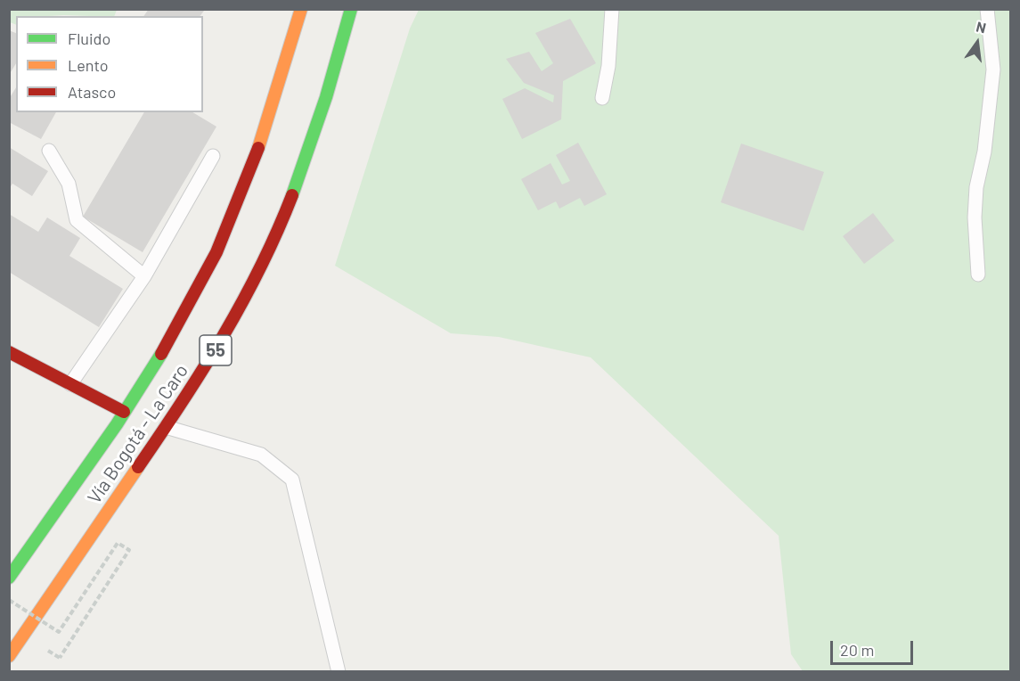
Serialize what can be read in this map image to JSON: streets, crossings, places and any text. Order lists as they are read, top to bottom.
{
  "streets": {
    "main road": ["55", "Vía Bogotá - La Caro"]
  },
  "legend": ["Fluido", "Lento", "Atasco"],
  "scale_bar": "20 m",
  "north": "top"
}
